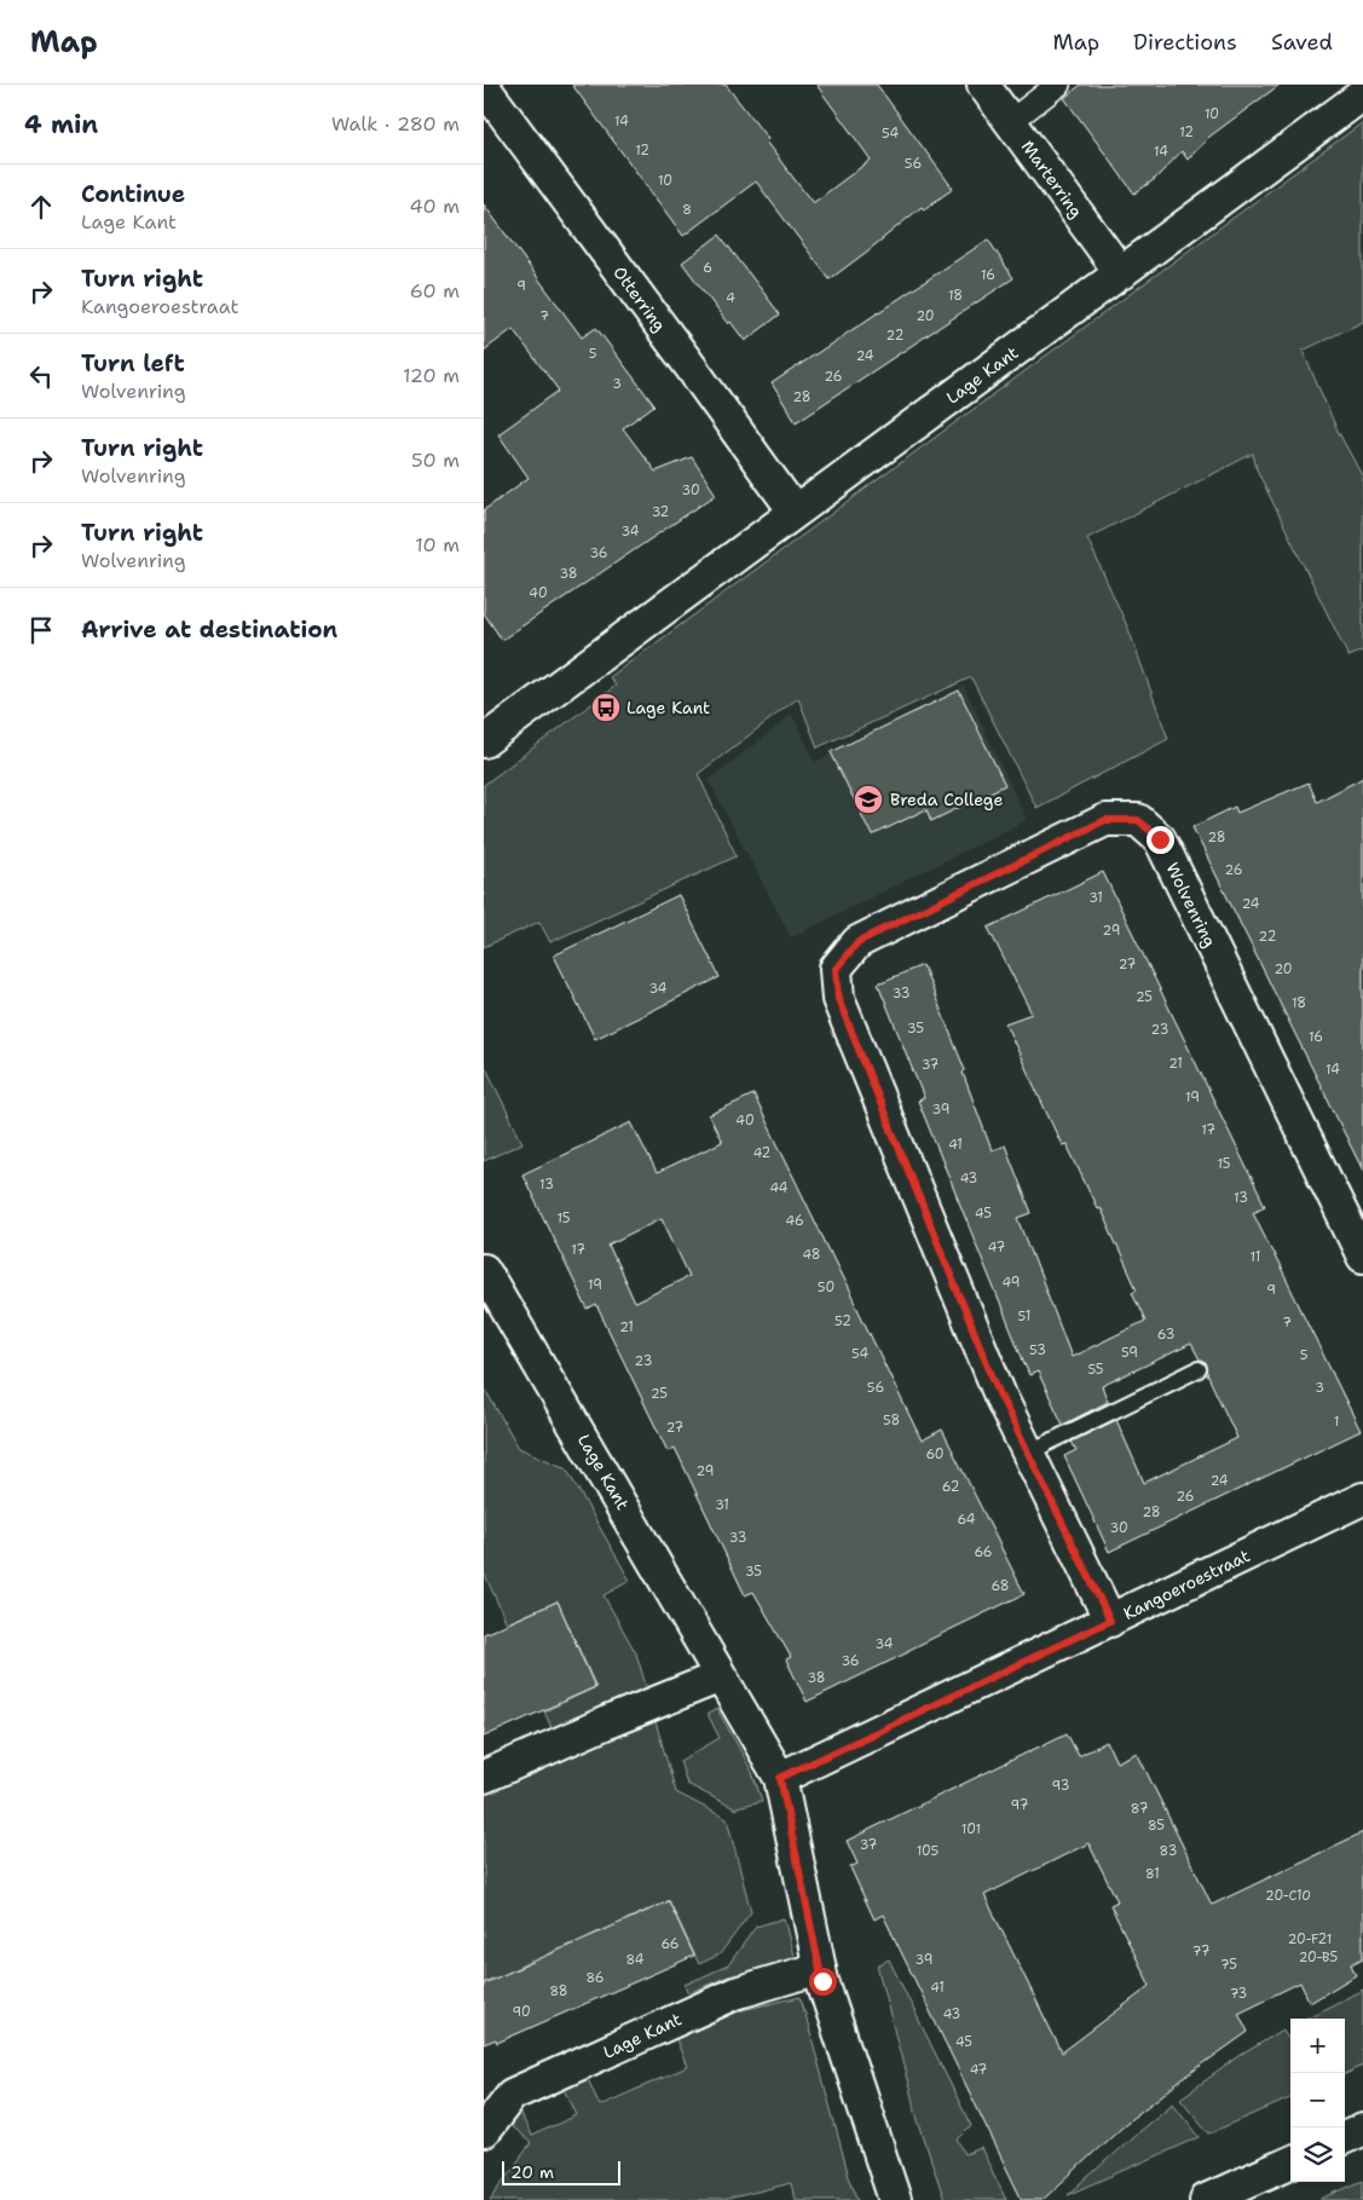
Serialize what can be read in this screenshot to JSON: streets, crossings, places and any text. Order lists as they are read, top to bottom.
{
  "streets": {
    "street": [
      "Marterring",
      "Otterring",
      "Lage Kant",
      "Wolvenring",
      "Kangoeroestraat"
    ]
  },
  "crossings": [
    ["Marterring", "Lage Kant"],
    ["Otterring", "Lage Kant"],
    ["Lage Kant", "Kangoeroestraat"],
    ["Wolvenring", "Kangoeroestraat"]
  ],
  "places": {
    "bus stop": ["Lage Kant"],
    "school or university": ["Breda College"]
  },
  "house_numbers": [
    "10",
    "14",
    "12",
    "54",
    "12",
    "14",
    "56",
    "10",
    "8",
    "6",
    "16",
    "9",
    "18",
    "4",
    "7",
    "20",
    "22",
    "5",
    "24",
    "26",
    "3",
    "28",
    "30",
    "32",
    "34",
    "36",
    "38",
    "40",
    "28",
    "26",
    "31",
    "24",
    "29",
    "22",
    "27",
    "20",
    "34",
    "33",
    "25",
    "18",
    "35",
    "23",
    "16",
    "21",
    "37",
    "14",
    "19",
    "39",
    "40",
    "17",
    "41",
    "42",
    "15",
    "43",
    "13",
    "44",
    "13",
    "45",
    "15",
    "46",
    "47",
    "17",
    "48",
    "11",
    "49",
    "19",
    "50",
    "9",
    "51",
    "52",
    "7",
    "21",
    "63",
    "53",
    "59",
    "54",
    "5",
    "23",
    "55",
    "56",
    "3",
    "25",
    "58",
    "1",
    "27",
    "60",
    "29",
    "24",
    "62",
    "26",
    "31",
    "28",
    "64",
    "30",
    "33",
    "66",
    "35",
    "68",
    "34",
    "36",
    "38",
    "93",
    "97",
    "87",
    "85",
    "101",
    "37",
    "105",
    "83",
    "81",
    "20-C10",
    "20-F21",
    "66",
    "77",
    "20-B5",
    "84",
    "39",
    "75",
    "86",
    "41",
    "88",
    "73",
    "90",
    "43",
    "45",
    "47"
  ],
  "scale_bar": "20 m",
  "page": {
    "header": "Map",
    "nav": ["Map", "Directions", "Saved"],
    "heading": ["4 min", "Walk · 280 m"],
    "list": [
      ["Continue", "Lage Kant", "40 m"],
      ["Turn right", "Kangoeroestraat", "60 m"],
      ["Turn left", "Wolvenring", "120 m"],
      ["Turn right", "Wolvenring", "50 m"],
      ["Turn right", "Wolvenring", "10 m"],
      "Arrive at destination"
    ],
    "map_buttons": ["+", "−"],
    "scale": "20 m"
  }
}
